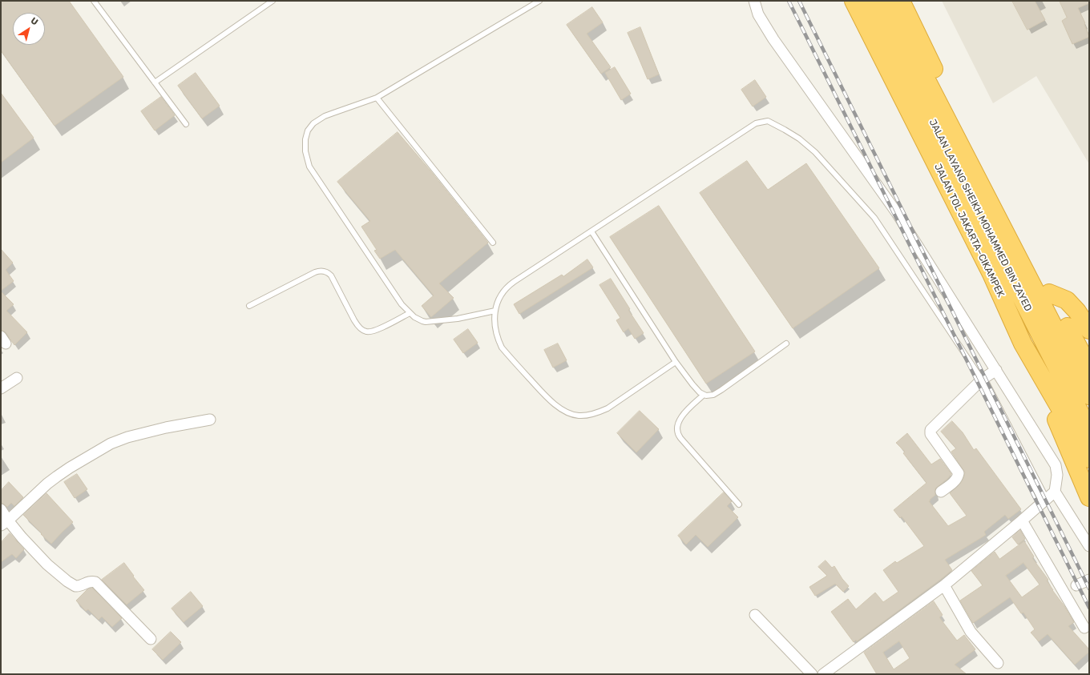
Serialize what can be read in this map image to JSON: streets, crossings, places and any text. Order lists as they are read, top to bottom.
{
  "streets": {
    "highway": ["JALAN LAYANG SHEIKH MOHAMMED BIN ZAYED", "JALAN TOL JAKARTA–CIKAMPEK"]
  },
  "north": "top right"
}
